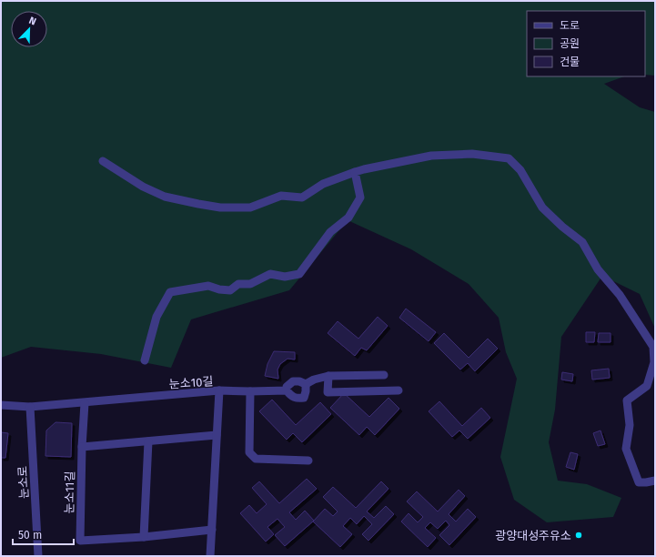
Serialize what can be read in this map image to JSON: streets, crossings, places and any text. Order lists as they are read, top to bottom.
{
  "streets": {
    "street": ["눈소10길", "눈소로", "눈소11길"]
  },
  "crossings": [
    ["눈소10길", "눈소로"],
    ["눈소10길", "눈소11길"]
  ],
  "places": ["광양대성주유소"],
  "legend": ["도로", "공원", "건물"],
  "scale_bar": "50 m",
  "north": "top right"
}
